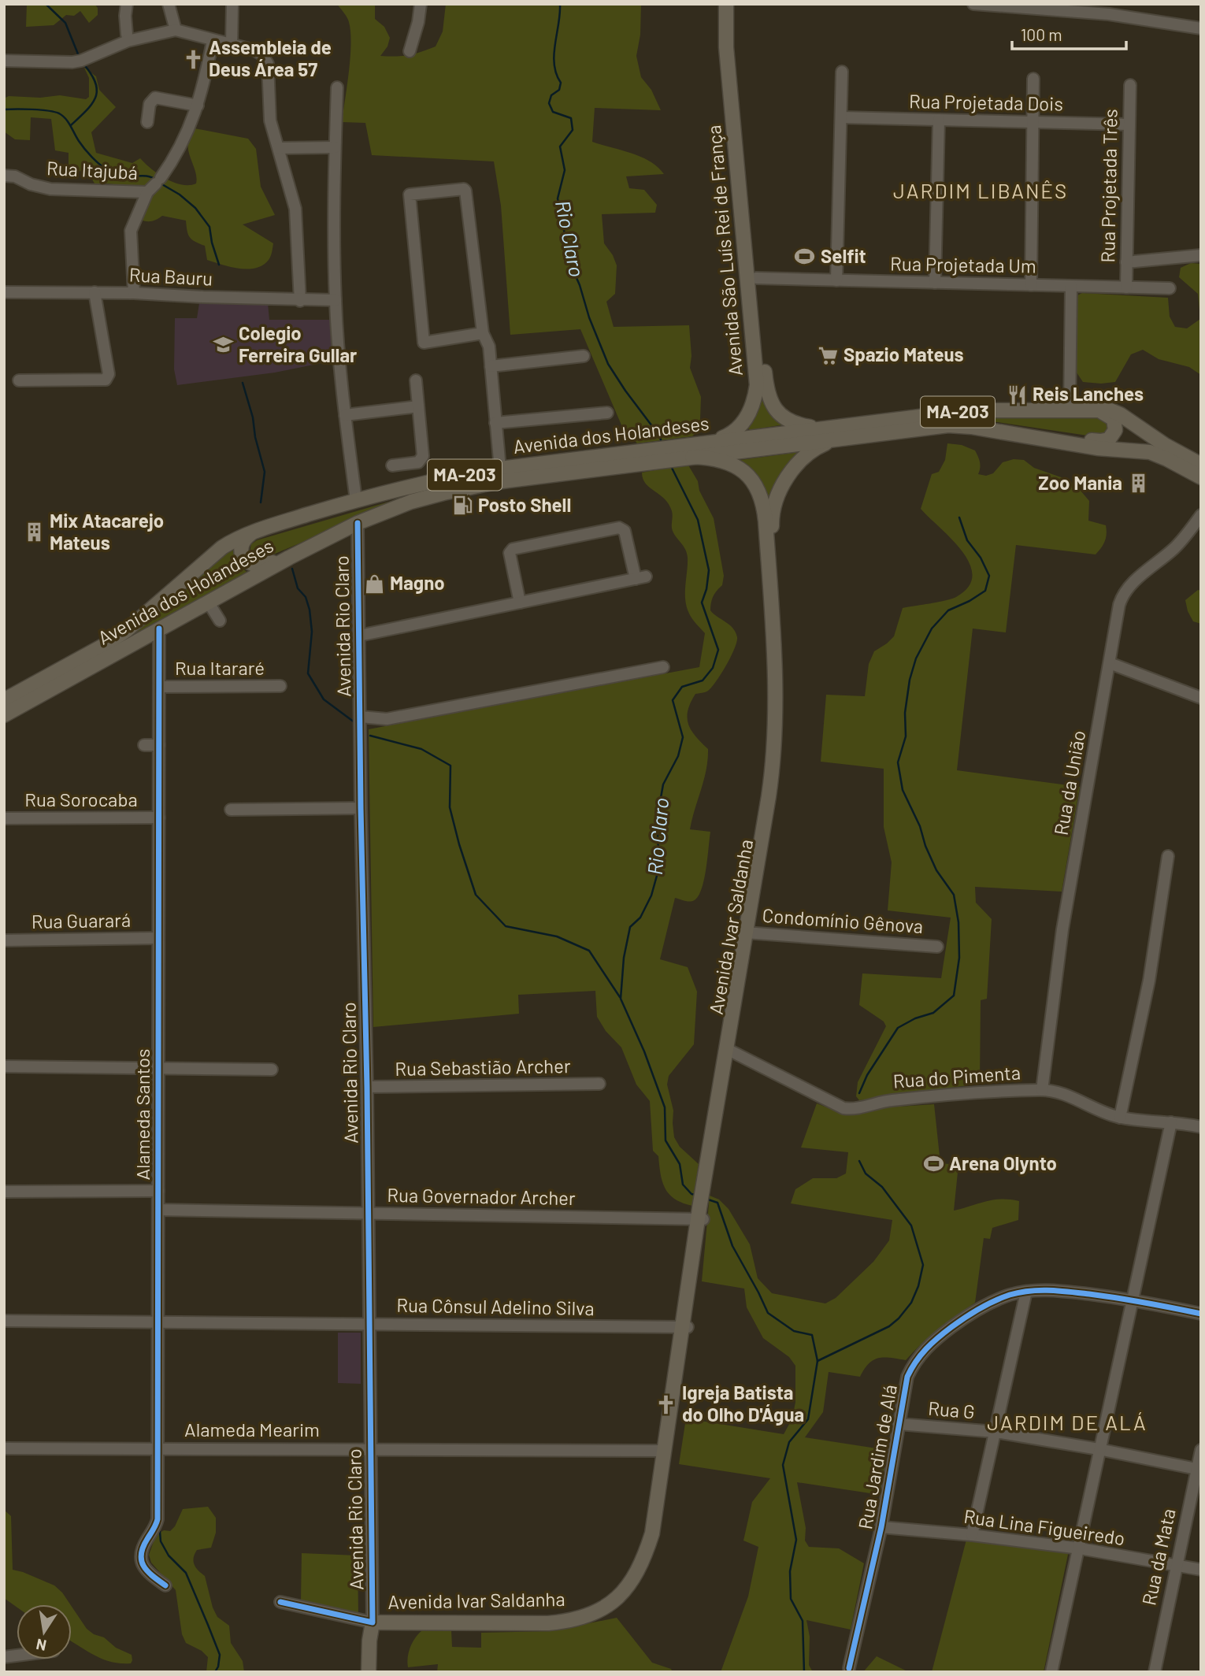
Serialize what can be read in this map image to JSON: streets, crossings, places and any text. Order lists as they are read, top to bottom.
{
  "streets": {
    "main road": [
      "Avenida São Luís Rei de França",
      "MA-203",
      "Avenida dos Holandeses",
      "Avenida Rio Claro",
      "Avenida Ivar Saldanha"
    ],
    "street": [
      "Rua Projetada Dois",
      "Rua Itajubá",
      "Rua Projetada Três",
      "Rua Projetada Um",
      "Rua Bauru",
      "Rua Itararé",
      "Rua da União",
      "Rua Sorocaba",
      "Rua Guarará",
      "Condomínio Gênova",
      "Rua Sebastião Archer",
      "Rua do Pimenta",
      "Alameda Santos",
      "Rua Governador Archer",
      "Rua Cônsul Adelino Silva",
      "Rua G",
      "Alameda Mearim",
      "Rua Jardim de Alá",
      "Rua Lina Figueiredo",
      "Rua da Mata"
    ]
  },
  "crossings": [
    ["Rua Projetada Dois", "Rua Projetada Três"],
    ["Rua Projetada Três", "Rua Projetada Um"],
    ["Avenida São Luís Rei de França", "Rua Projetada Um"],
    ["Avenida São Luís Rei de França", "Avenida dos Holandeses"],
    ["Avenida São Luís Rei de França", "Avenida Ivar Saldanha"],
    ["Avenida dos Holandeses", "Avenida Rio Claro"],
    ["Avenida dos Holandeses", "Avenida Ivar Saldanha"],
    ["Avenida dos Holandeses", "Alameda Santos"],
    ["Avenida Rio Claro", "Avenida Ivar Saldanha"],
    ["Avenida Rio Claro", "Rua Sebastião Archer"],
    ["Avenida Rio Claro", "Rua Governador Archer"],
    ["Avenida Rio Claro", "Rua Cônsul Adelino Silva"],
    ["Avenida Rio Claro", "Alameda Mearim"],
    ["Rua Itararé", "Alameda Santos"],
    ["Rua da União", "Rua do Pimenta"],
    ["Rua Sorocaba", "Alameda Santos"],
    ["Rua Guarará", "Alameda Santos"],
    ["Condomínio Gênova", "Avenida Ivar Saldanha"],
    ["Avenida Ivar Saldanha", "Rua do Pimenta"],
    ["Avenida Ivar Saldanha", "Rua Governador Archer"],
    ["Avenida Ivar Saldanha", "Rua Cônsul Adelino Silva"],
    ["Avenida Ivar Saldanha", "Alameda Mearim"],
    ["Alameda Santos", "Rua Governador Archer"],
    ["Alameda Santos", "Rua Cônsul Adelino Silva"],
    ["Alameda Santos", "Alameda Mearim"],
    ["Rua G", "Rua Jardim de Alá"],
    ["Rua G", "Rua da Mata"],
    ["Rua Jardim de Alá", "Rua Lina Figueiredo"],
    ["Rua Lina Figueiredo", "Rua da Mata"]
  ],
  "districts": ["JARDIM LIBANÊS", "JARDIM DE ALÁ"],
  "water": ["Rio Claro"],
  "places": {
    "church": ["Assembleia de Deus Área 57", "Igreja Batista do Olho D'Água"],
    "sports": ["Selfit", "Arena Olynto"],
    "school or university": ["Colegio Ferreira Gullar"],
    "supermarket": ["Spazio Mateus"],
    "restaurant": ["Reis Lanches"],
    "building": ["Zoo Mania", "Mix Atacarejo Mateus"],
    "fuel station": ["Posto Shell"],
    "shop": ["Magno"]
  },
  "scale_bar": "100 m",
  "north": "bottom"
}
